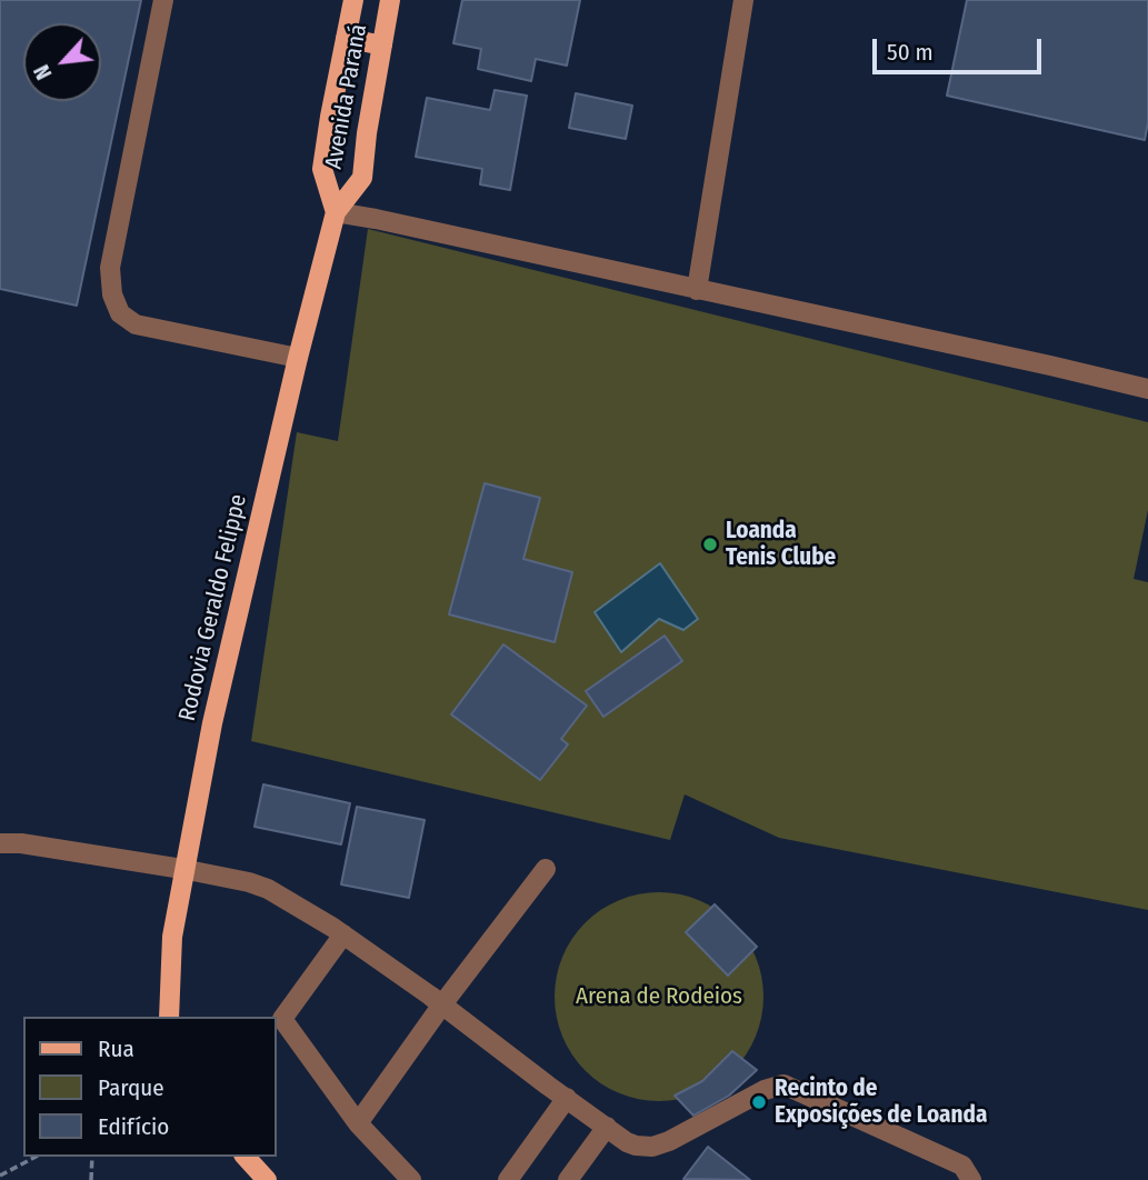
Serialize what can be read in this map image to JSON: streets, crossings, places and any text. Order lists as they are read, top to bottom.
{
  "streets": {
    "main road": ["Avenida Paraná", "Rodovia Geraldo Felippe"]
  },
  "crossings": [
    ["Avenida Paraná", "Rodovia Geraldo Felippe"]
  ],
  "parks": ["Arena de Rodeios"],
  "places": ["Loanda Tenis Clube", "Recinto de Exposições de Loanda"],
  "legend": ["Rua", "Parque", "Edifício"],
  "scale_bar": "50 m",
  "north": "bottom left"
}
